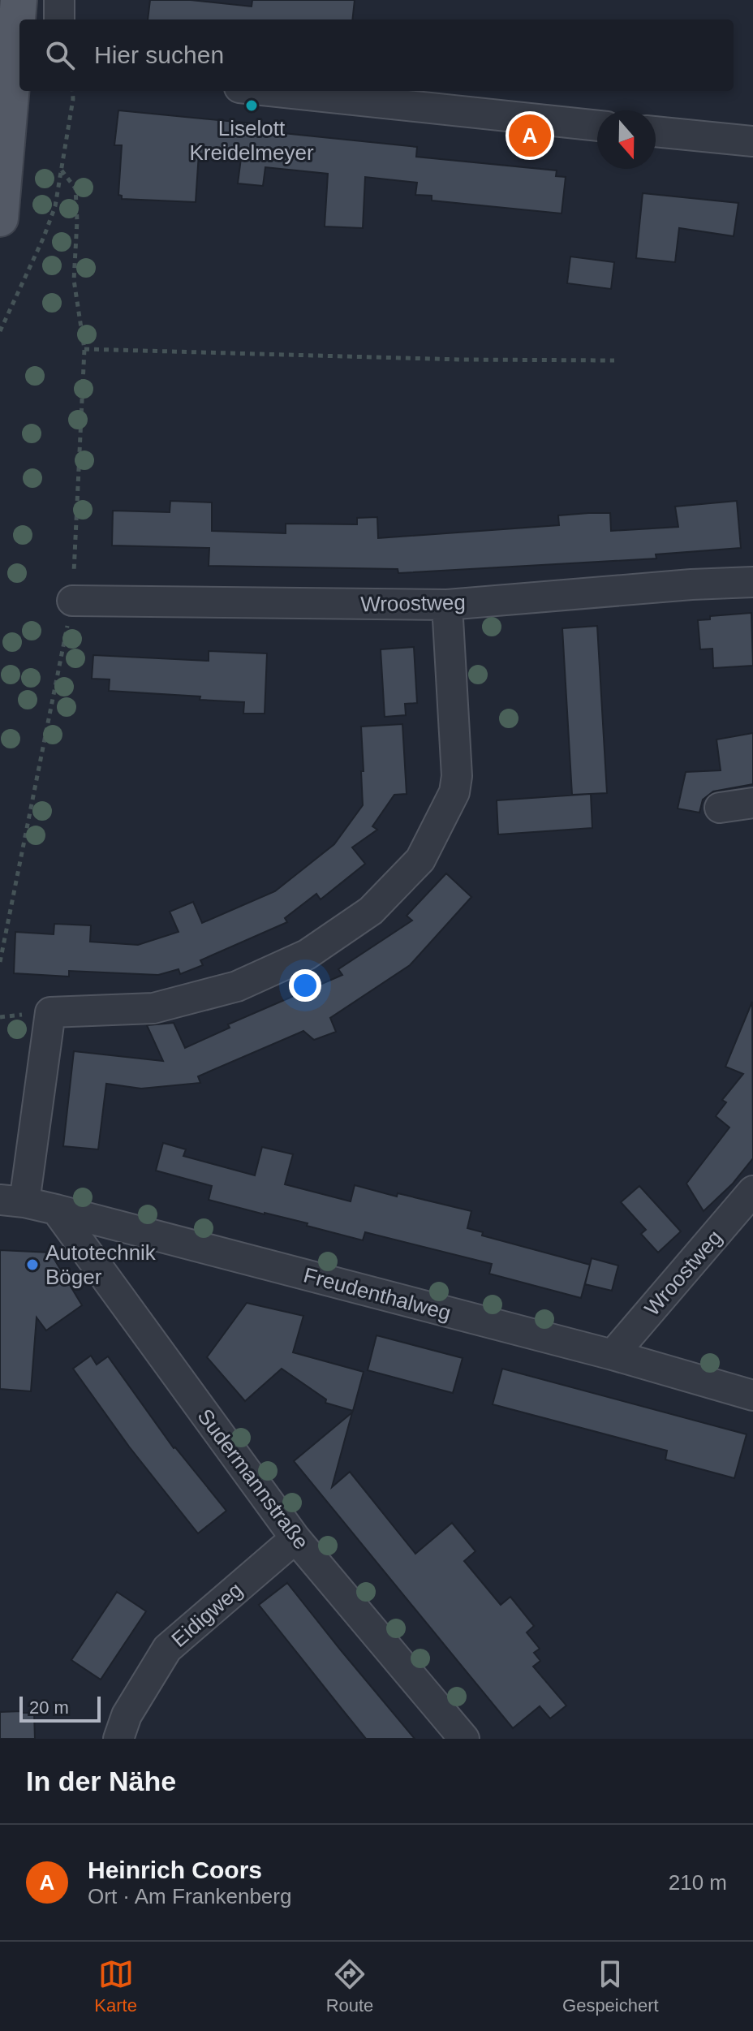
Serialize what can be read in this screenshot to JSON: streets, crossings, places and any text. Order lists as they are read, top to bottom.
{
  "streets": {
    "street": [
      "Wroostweg",
      "Freudenthalweg",
      "Sudermannstraße",
      "Eidigweg"
    ]
  },
  "crossings": [
    ["Wroostweg", "Freudenthalweg"],
    ["Freudenthalweg", "Sudermannstraße"],
    ["Sudermannstraße", "Eidigweg"]
  ],
  "places": ["Liselott Kreidelmeyer", "Autotechnik Böger"],
  "scale_bar": "20 m",
  "north": "bottom",
  "page": {
    "search": "Hier suchen",
    "pins": "A",
    "scale": "20 m",
    "heading": "In der Nähe",
    "list": [
      {
        "mark": "A",
        "name": "Heinrich Coors",
        "note": "Ort · Am Frankenberg",
        "value": "210 m"
      }
    ],
    "nav": ["Karte", "Route", "Gespeichert"]
  }
}
